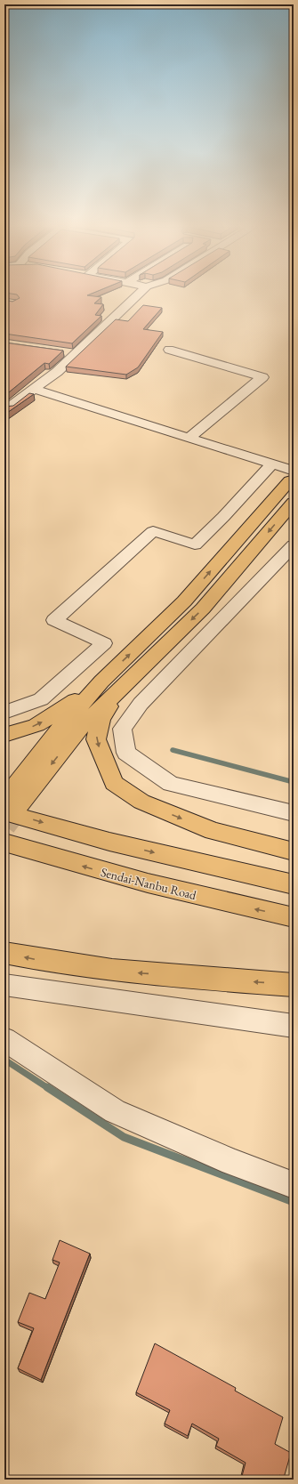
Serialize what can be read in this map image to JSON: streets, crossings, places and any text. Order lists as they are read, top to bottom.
{
  "streets": {
    "highway": ["Sendai-Nanbu Road"]
  }
}
